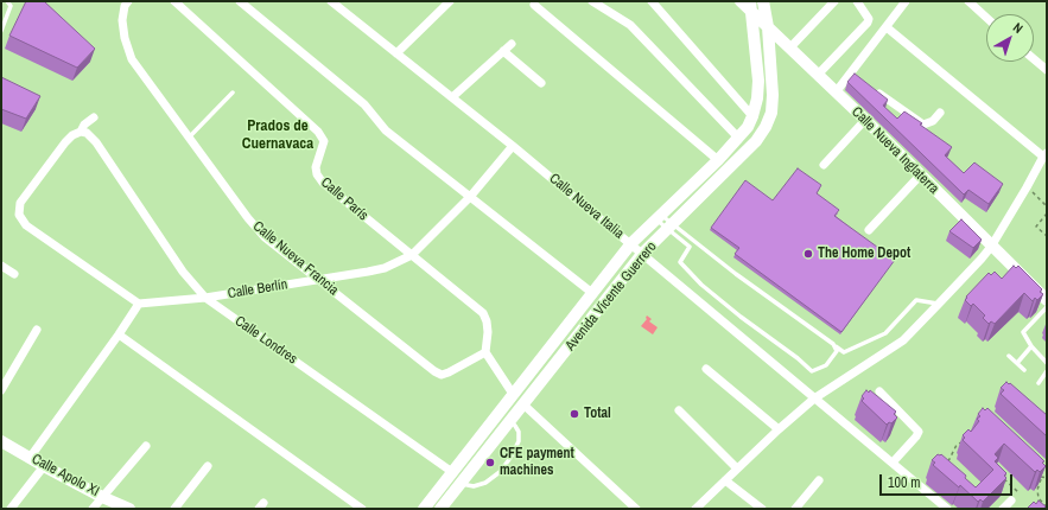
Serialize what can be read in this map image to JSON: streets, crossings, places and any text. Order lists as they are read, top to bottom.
{
  "streets": {
    "main road": ["Calle Nueva Inglaterra", "Avenida Vicente Guerrero", "Calle Apolo XI"],
    "street": [
      "Calle París",
      "Calle Nueva Italia",
      "Calle Nueva Francia",
      "Calle Berlín",
      "Calle Londres"
    ]
  },
  "crossings": [
    ["Calle Nueva Inglaterra", "Avenida Vicente Guerrero"],
    ["Calle París", "Calle Nueva Francia"],
    ["Calle París", "Calle Berlín"],
    ["Calle Nueva Italia", "Calle Berlín"],
    ["Calle Nueva Italia", "Avenida Vicente Guerrero"],
    ["Calle Nueva Francia", "Calle Berlín"],
    ["Calle Berlín", "Calle Londres"],
    ["Avenida Vicente Guerrero", "Calle Londres"]
  ],
  "districts": ["Prados de Cuernavaca"],
  "places": ["The Home Depot", "Total", "CFE payment machines"],
  "scale_bar": "100 m",
  "north": "top right"
}
